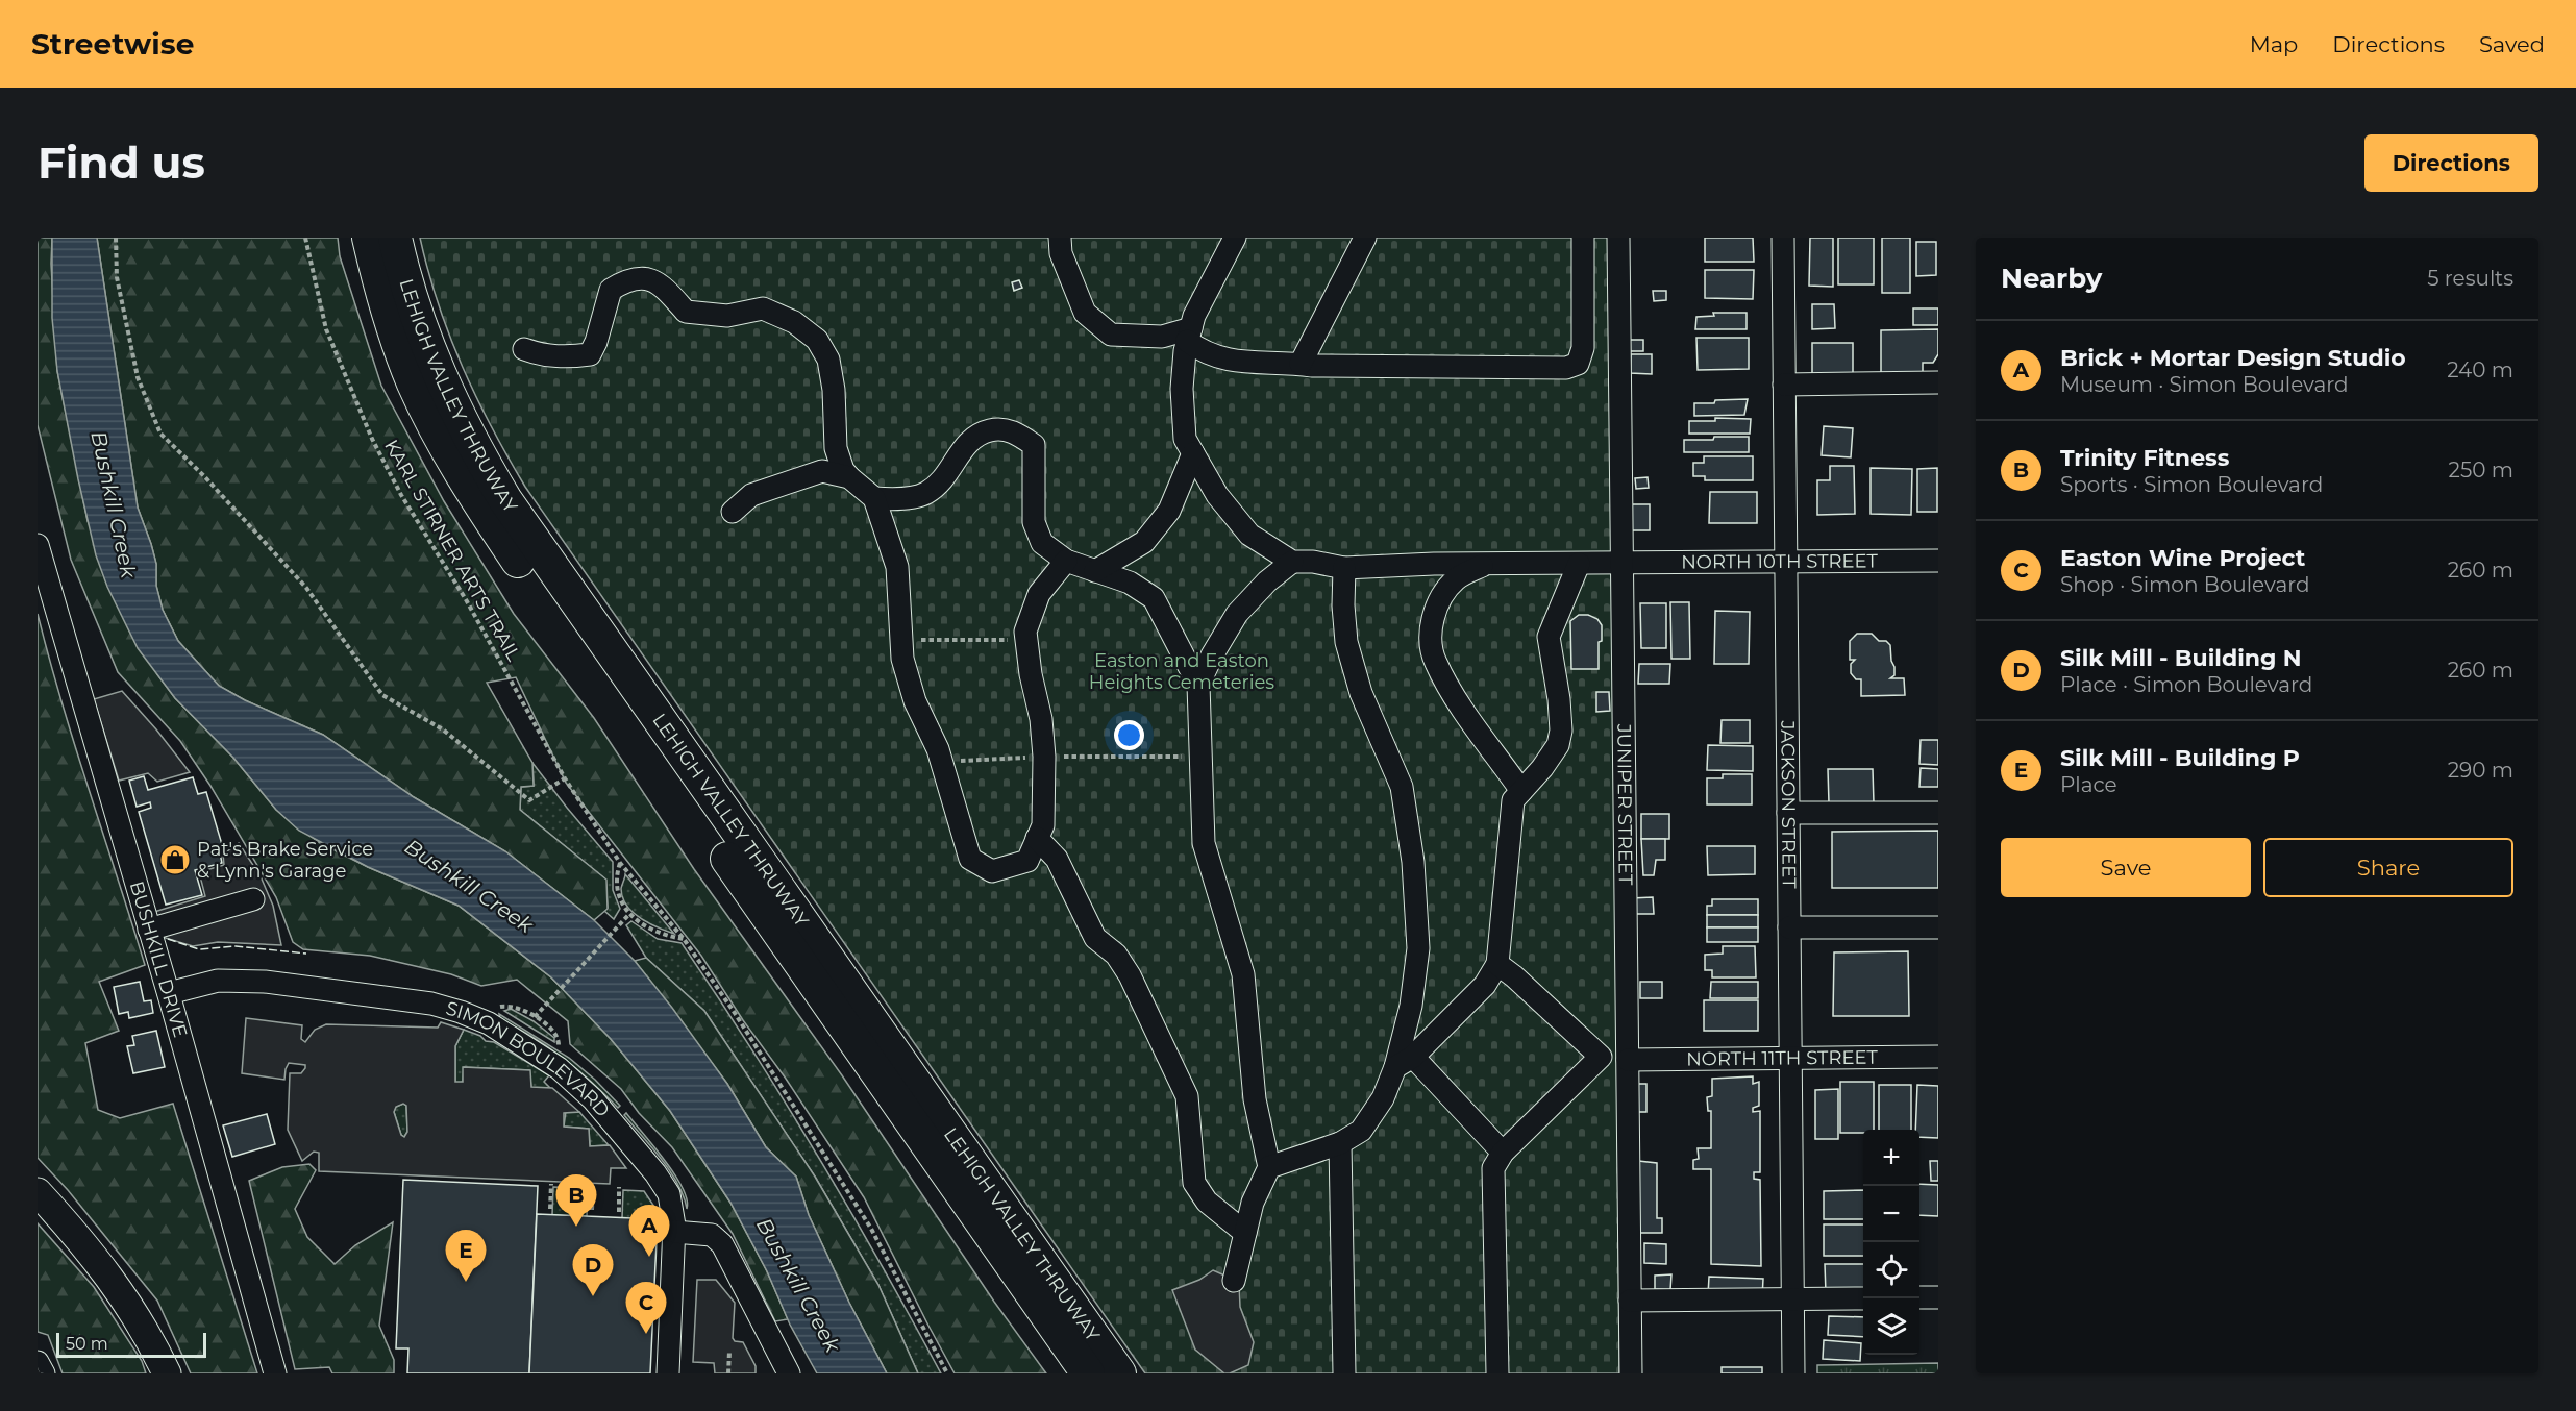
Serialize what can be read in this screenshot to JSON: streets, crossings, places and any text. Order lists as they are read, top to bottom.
{
  "streets": {
    "highway": ["LEHIGH VALLEY THRUWAY"],
    "street": [
      "NORTH 10TH STREET",
      "JUNIPER STREET",
      "JACKSON STREET",
      "BUSHKILL DRIVE",
      "NORTH 11TH STREET",
      "SIMON BOULEVARD"
    ],
    "path": ["KARL STIRNER ARTS TRAIL"]
  },
  "crossings": [
    ["NORTH 10TH STREET", "JUNIPER STREET"],
    ["NORTH 10TH STREET", "JACKSON STREET"],
    ["JUNIPER STREET", "NORTH 11TH STREET"],
    ["JACKSON STREET", "NORTH 11TH STREET"],
    ["BUSHKILL DRIVE", "SIMON BOULEVARD"]
  ],
  "water": ["Bushkill Creek"],
  "parks": ["Easton and Easton Heights Cemeteries"],
  "places": {
    "shop": ["Pat's Brake Service & Lynn's Garage"]
  },
  "scale_bar": "50 m",
  "page": {
    "header": "Streetwise",
    "nav": ["Map", "Directions", "Saved"],
    "buttons": [
      "Directions",
      ["Save", "Share"]
    ],
    "title": "Find us",
    "heading": ["Nearby", "5 results"],
    "list": [
      {
        "mark": "A",
        "name": "Brick + Mortar Design Studio",
        "note": "Museum · Simon Boulevard",
        "value": "240 m"
      },
      {
        "mark": "B",
        "name": "Trinity Fitness",
        "note": "Sports · Simon Boulevard",
        "value": "250 m"
      },
      {
        "mark": "C",
        "name": "Easton Wine Project",
        "note": "Shop · Simon Boulevard",
        "value": "260 m"
      },
      {
        "mark": "D",
        "name": "Silk Mill - Building N",
        "note": "Place · Simon Boulevard",
        "value": "260 m"
      },
      {
        "mark": "E",
        "name": "Silk Mill - Building P",
        "note": "Place",
        "value": "290 m"
      }
    ],
    "map_buttons": ["+", "−"],
    "pins": [
      "B",
      "A",
      "E",
      "D",
      "C"
    ],
    "scale": "50 m"
  }
}
